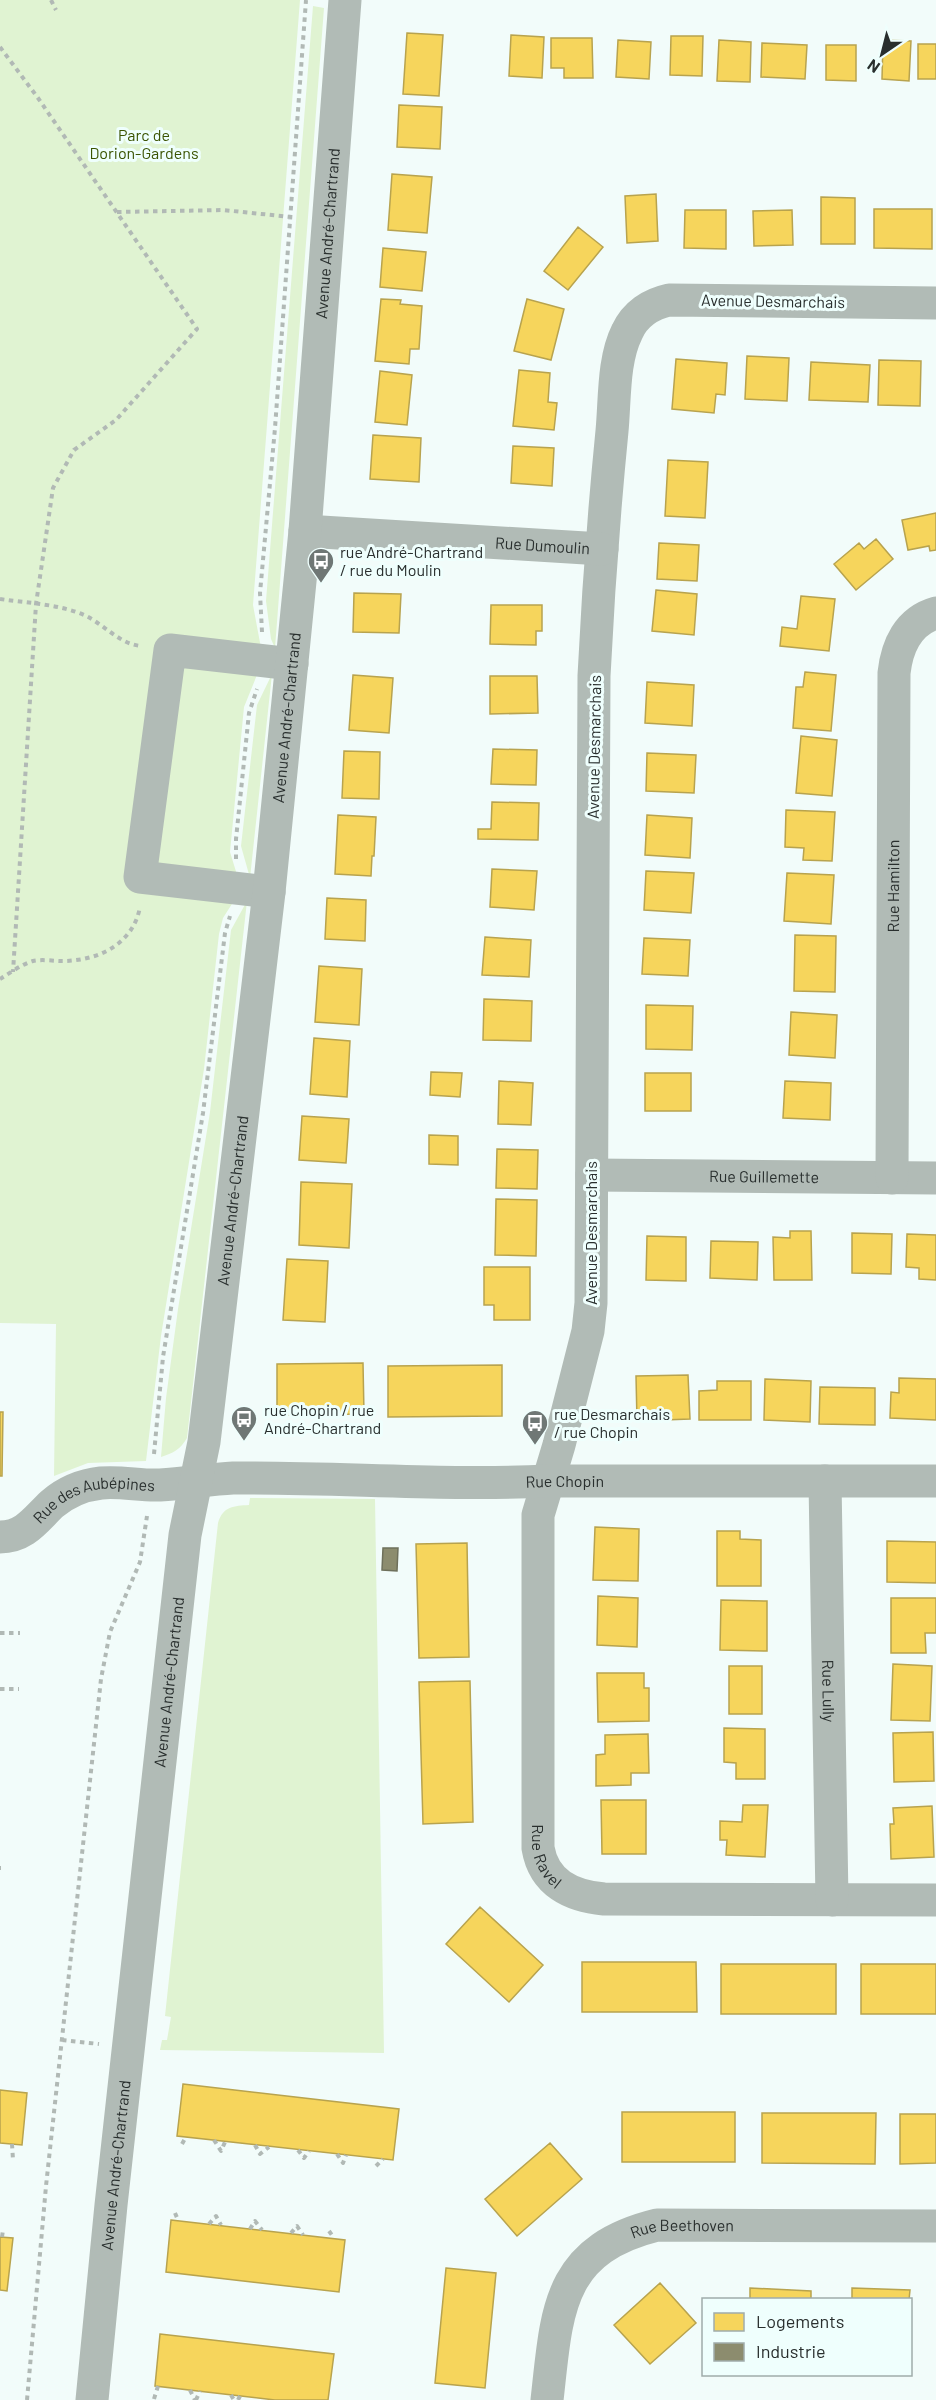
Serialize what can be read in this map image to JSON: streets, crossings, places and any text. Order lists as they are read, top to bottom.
{
  "streets": {
    "street": [
      "Avenue André-Chartrand",
      "Avenue Desmarchais",
      "Rue Dumoulin",
      "Rue Hamilton",
      "Rue Guillemette",
      "Rue Chopin",
      "Rue des Aubépines",
      "Rue Lully",
      "Rue Ravel",
      "Rue Beethoven"
    ]
  },
  "crossings": [
    ["Avenue André-Chartrand", "Rue Dumoulin"],
    ["Avenue André-Chartrand", "Rue Chopin"],
    ["Avenue André-Chartrand", "Rue des Aubépines"],
    ["Avenue Desmarchais", "Rue Dumoulin"],
    ["Avenue Desmarchais", "Rue Guillemette"],
    ["Avenue Desmarchais", "Rue Chopin"],
    ["Avenue Desmarchais", "Rue Ravel"],
    ["Rue Hamilton", "Rue Guillemette"],
    ["Rue Chopin", "Rue des Aubépines"],
    ["Rue Chopin", "Rue Lully"],
    ["Rue Chopin", "Rue Ravel"],
    ["Rue Lully", "Rue Ravel"]
  ],
  "parks": ["Parc de Dorion-Gardens"],
  "places": {
    "bus stop": ["rue André-Chartrand / rue du Moulin", "rue Chopin / rue André-Chartrand", "rue Desmarchais / rue Chopin"]
  },
  "legend": ["Logements", "Industrie"],
  "north": "bottom left"
}
